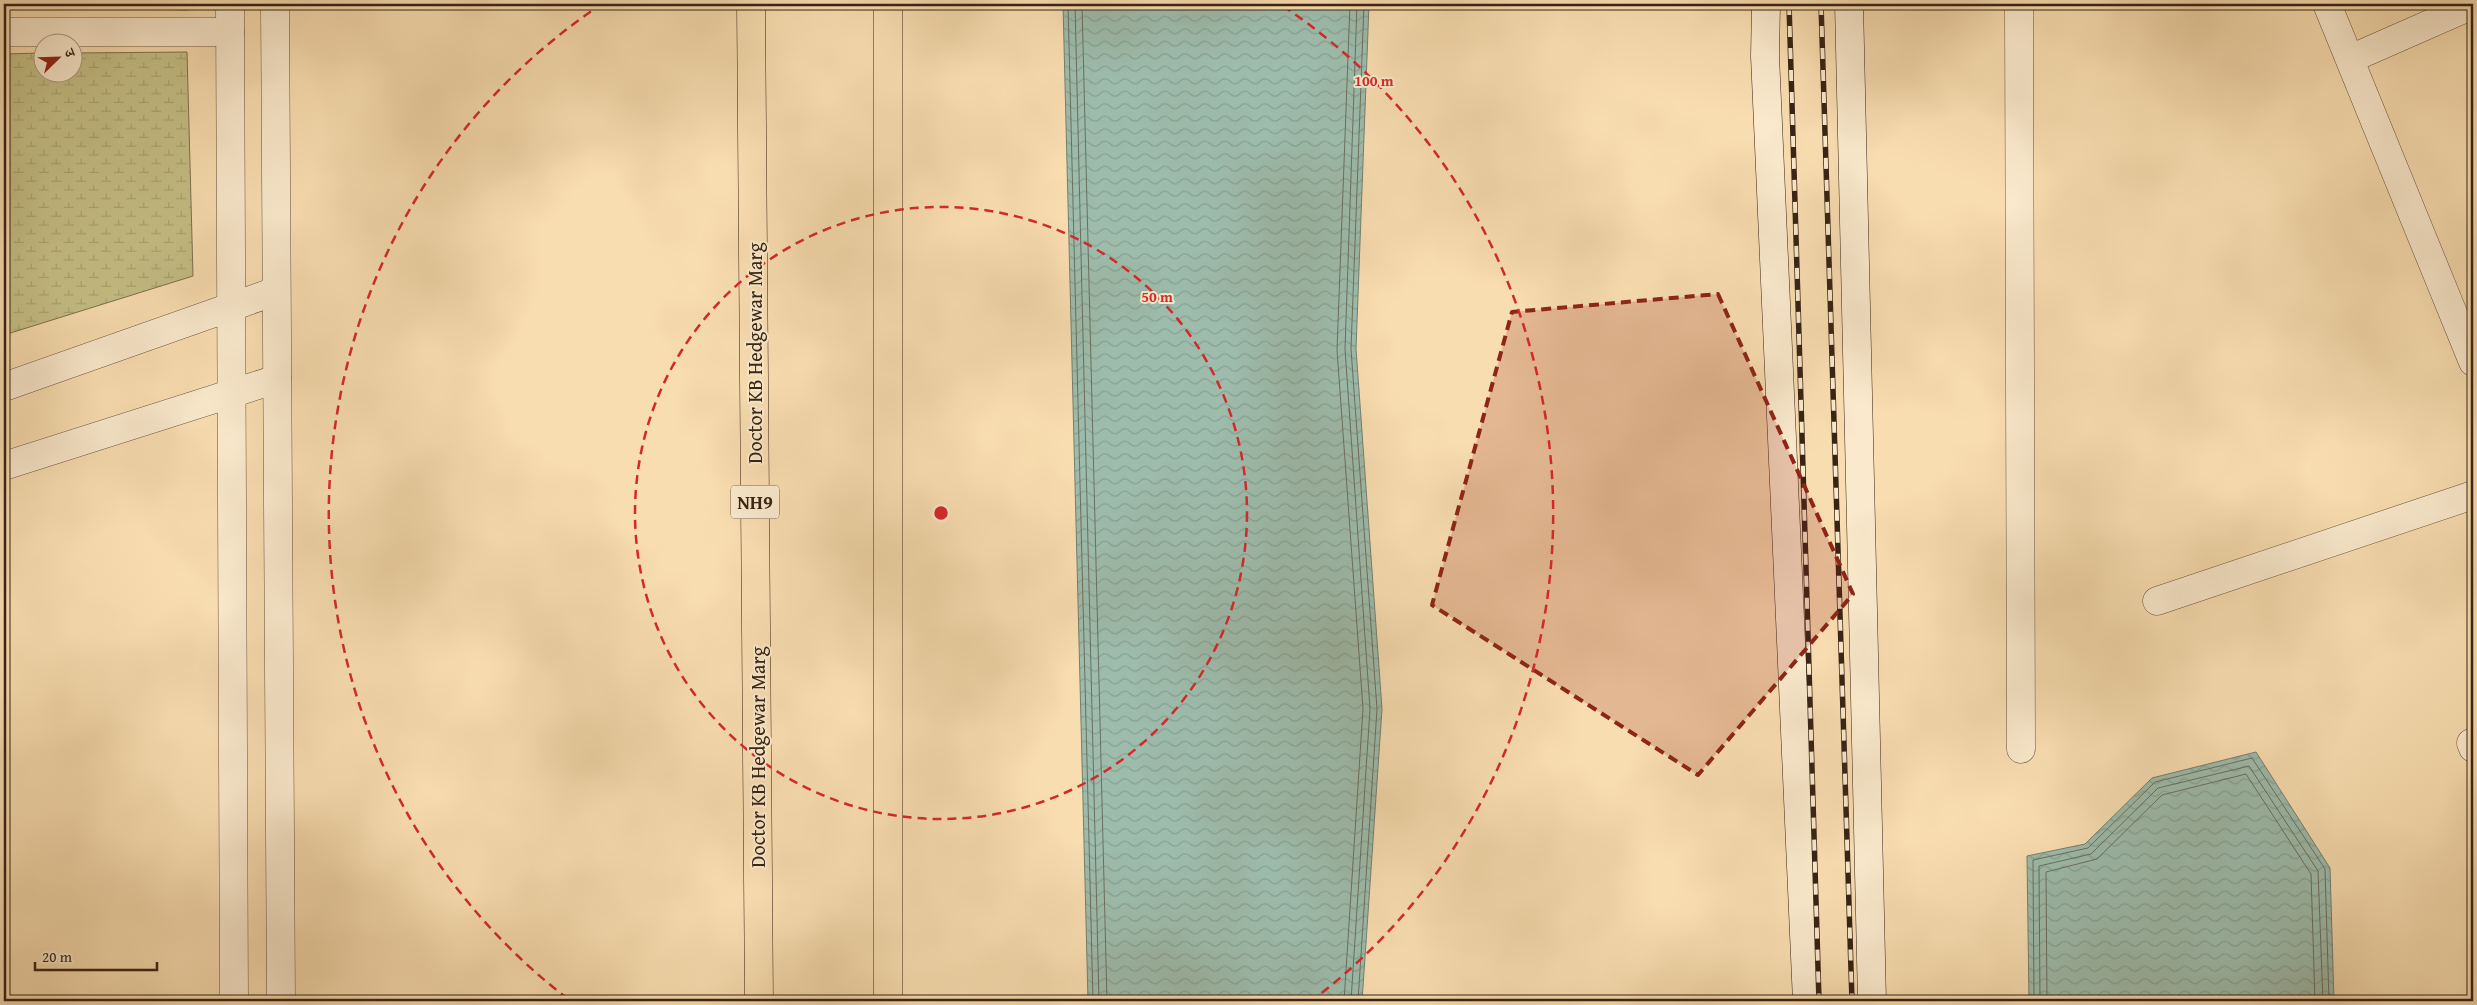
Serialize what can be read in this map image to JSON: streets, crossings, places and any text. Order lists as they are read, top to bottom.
{
  "streets": {
    "highway": ["Doctor KB Hedgewar Marg", "NH9"]
  },
  "scale_bar": "20 m",
  "north": "top right",
  "rings": ["100 m", "50 m"]
}
